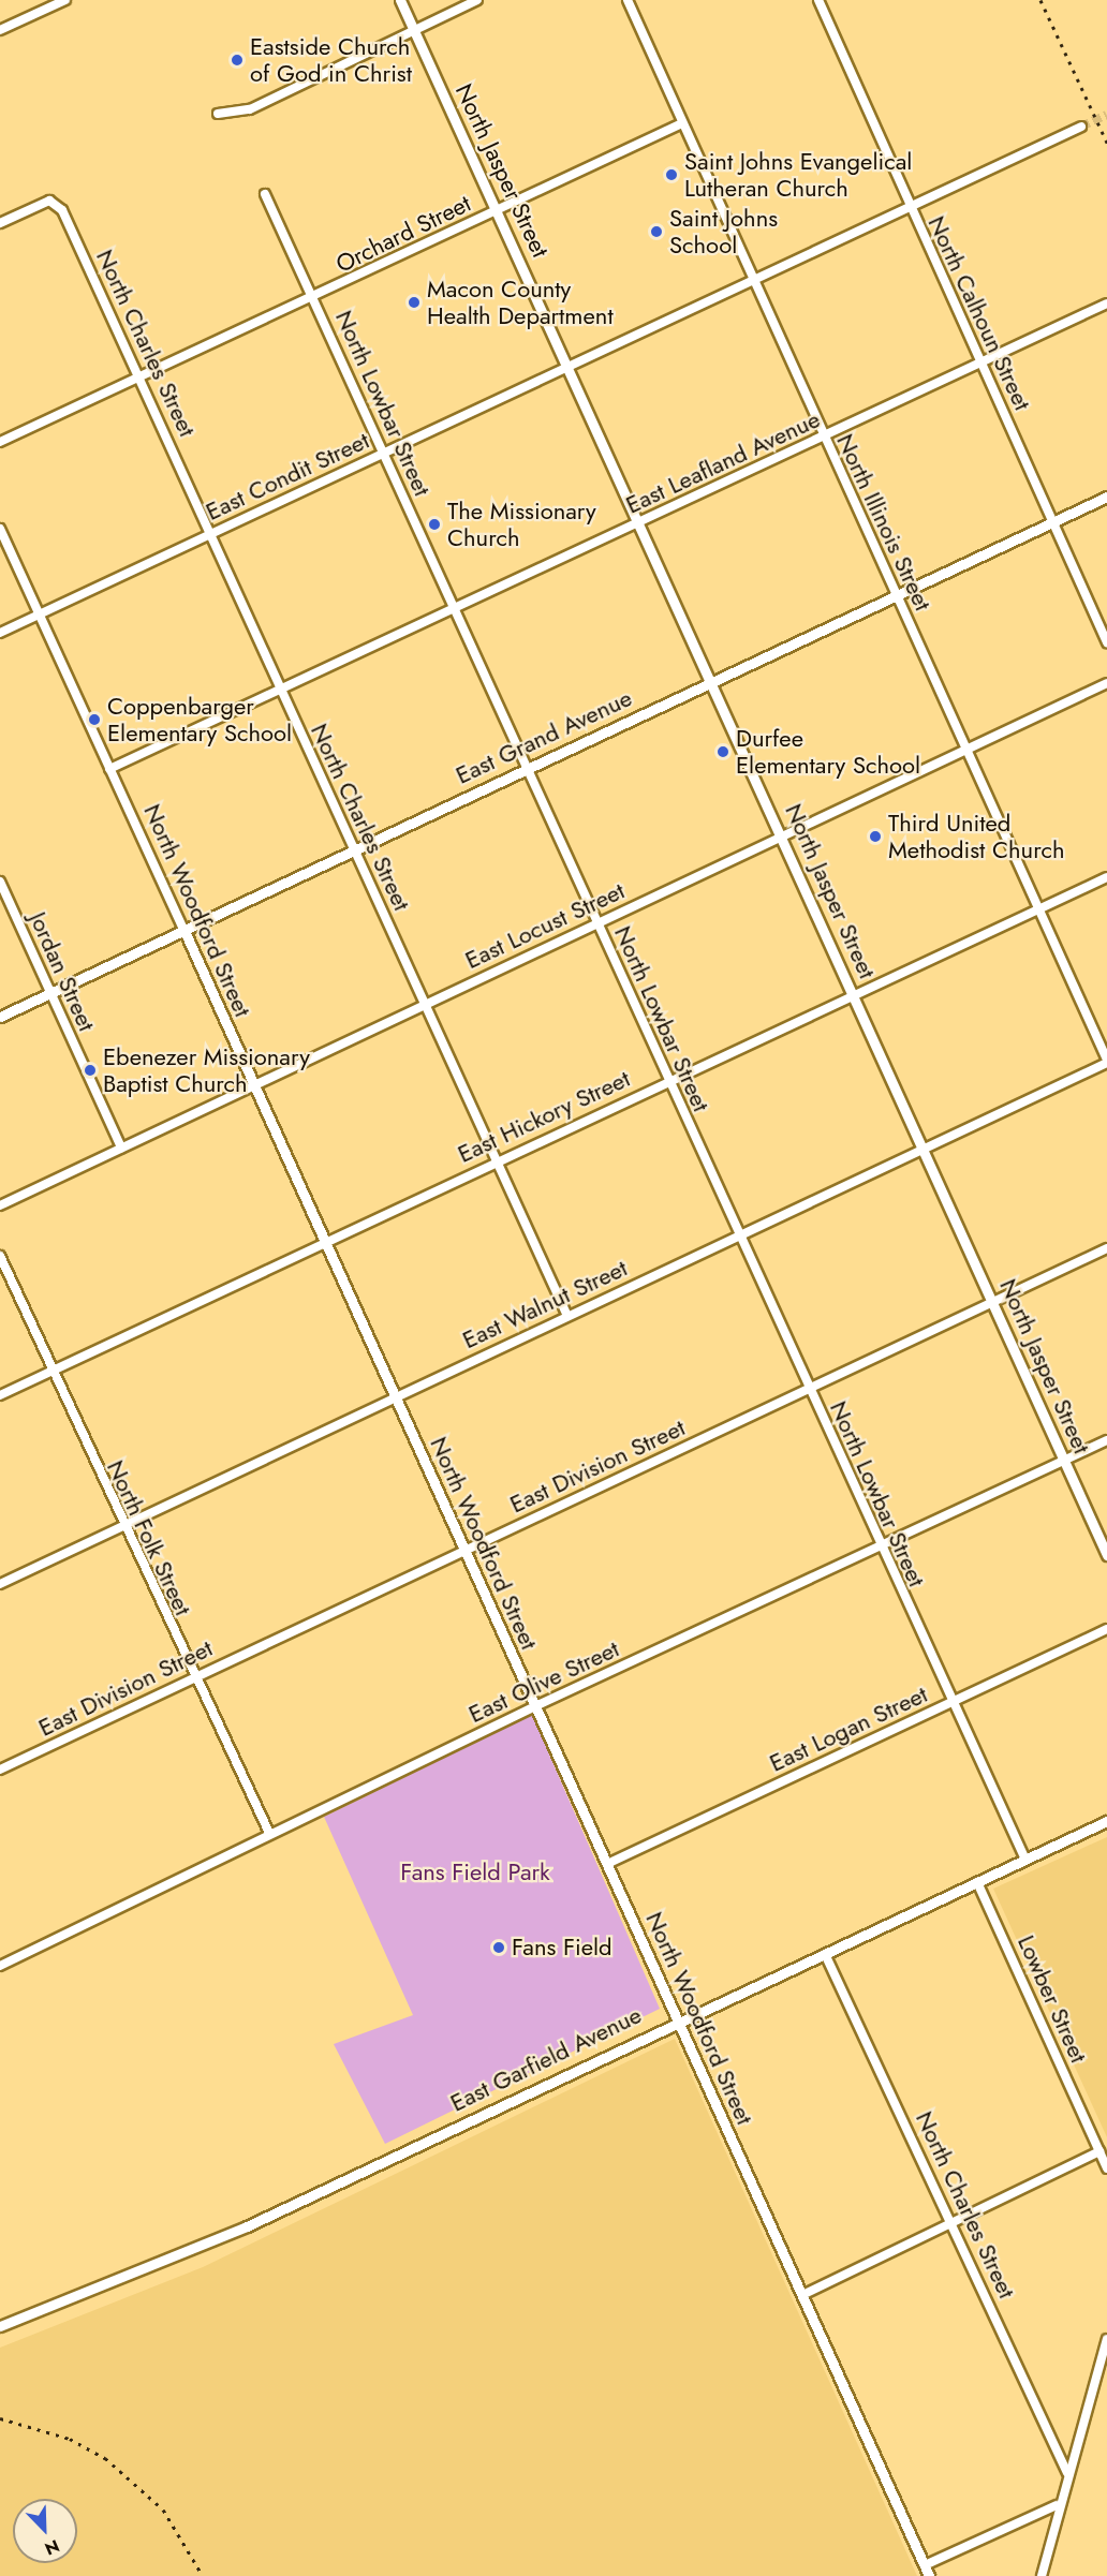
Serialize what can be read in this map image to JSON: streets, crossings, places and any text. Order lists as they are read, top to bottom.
{
  "streets": {
    "street": [
      "North Jasper Street",
      "Orchard Street",
      "North Calhoun Street",
      "North Charles Street",
      "North Lowbar Street",
      "East Leafland Avenue",
      "East Condit Street",
      "North Illinois Street",
      "East Grand Avenue",
      "North Woodford Street",
      "East Locust Street",
      "Jordan Street",
      "East Hickory Street",
      "East Walnut Street",
      "East Division Street",
      "North Folk Street",
      "East Olive Street",
      "East Logan Street",
      "Lowber Street",
      "East Garfield Avenue"
    ]
  },
  "crossings": [
    ["North Jasper Street", "Orchard Street"],
    ["North Jasper Street", "East Leafland Avenue"],
    ["North Jasper Street", "East Condit Street"],
    ["North Jasper Street", "East Grand Avenue"],
    ["North Jasper Street", "East Locust Street"],
    ["North Jasper Street", "East Hickory Street"],
    ["North Jasper Street", "East Walnut Street"],
    ["North Jasper Street", "East Division Street"],
    ["North Jasper Street", "East Olive Street"],
    ["Orchard Street", "North Charles Street"],
    ["Orchard Street", "North Lowbar Street"],
    ["Orchard Street", "North Illinois Street"],
    ["North Calhoun Street", "East Leafland Avenue"],
    ["North Calhoun Street", "East Condit Street"],
    ["North Calhoun Street", "East Grand Avenue"],
    ["North Charles Street", "East Leafland Avenue"],
    ["North Charles Street", "East Condit Street"],
    ["North Charles Street", "East Grand Avenue"],
    ["North Charles Street", "East Locust Street"],
    ["North Charles Street", "East Hickory Street"],
    ["North Charles Street", "East Walnut Street"],
    ["North Charles Street", "East Garfield Avenue"],
    ["North Lowbar Street", "East Leafland Avenue"],
    ["North Lowbar Street", "East Condit Street"],
    ["North Lowbar Street", "East Grand Avenue"],
    ["North Lowbar Street", "East Locust Street"],
    ["North Lowbar Street", "East Hickory Street"],
    ["North Lowbar Street", "East Walnut Street"],
    ["North Lowbar Street", "East Division Street"],
    ["North Lowbar Street", "East Olive Street"],
    ["North Lowbar Street", "East Logan Street"],
    ["North Lowbar Street", "East Garfield Avenue"],
    ["East Leafland Avenue", "North Illinois Street"],
    ["East Leafland Avenue", "North Woodford Street"],
    ["East Condit Street", "North Illinois Street"],
    ["East Condit Street", "North Woodford Street"],
    ["North Illinois Street", "East Grand Avenue"],
    ["North Illinois Street", "East Locust Street"],
    ["North Illinois Street", "East Hickory Street"],
    ["North Illinois Street", "East Walnut Street"],
    ["East Grand Avenue", "North Woodford Street"],
    ["East Grand Avenue", "Jordan Street"],
    ["North Woodford Street", "East Locust Street"],
    ["North Woodford Street", "East Hickory Street"],
    ["North Woodford Street", "East Walnut Street"],
    ["North Woodford Street", "East Division Street"],
    ["North Woodford Street", "East Olive Street"],
    ["North Woodford Street", "East Logan Street"],
    ["North Woodford Street", "East Garfield Avenue"],
    ["East Locust Street", "Jordan Street"],
    ["East Hickory Street", "North Folk Street"],
    ["East Walnut Street", "North Folk Street"],
    ["East Division Street", "North Folk Street"],
    ["North Folk Street", "East Olive Street"],
    ["Lowber Street", "East Garfield Avenue"]
  ],
  "parks": ["Fans Field Park"],
  "places": [
    "Eastside Church of God in Christ",
    "Saint Johns Evangelical Lutheran Church",
    "Saint Johns School",
    "Macon County Health Department",
    "The Missionary Church",
    "Coppenbarger Elementary School",
    "Durfee Elementary School",
    "Third United Methodist Church",
    "Ebenezer Missionary Baptist Church",
    "Fans Field"
  ],
  "north": "bottom right"
}
